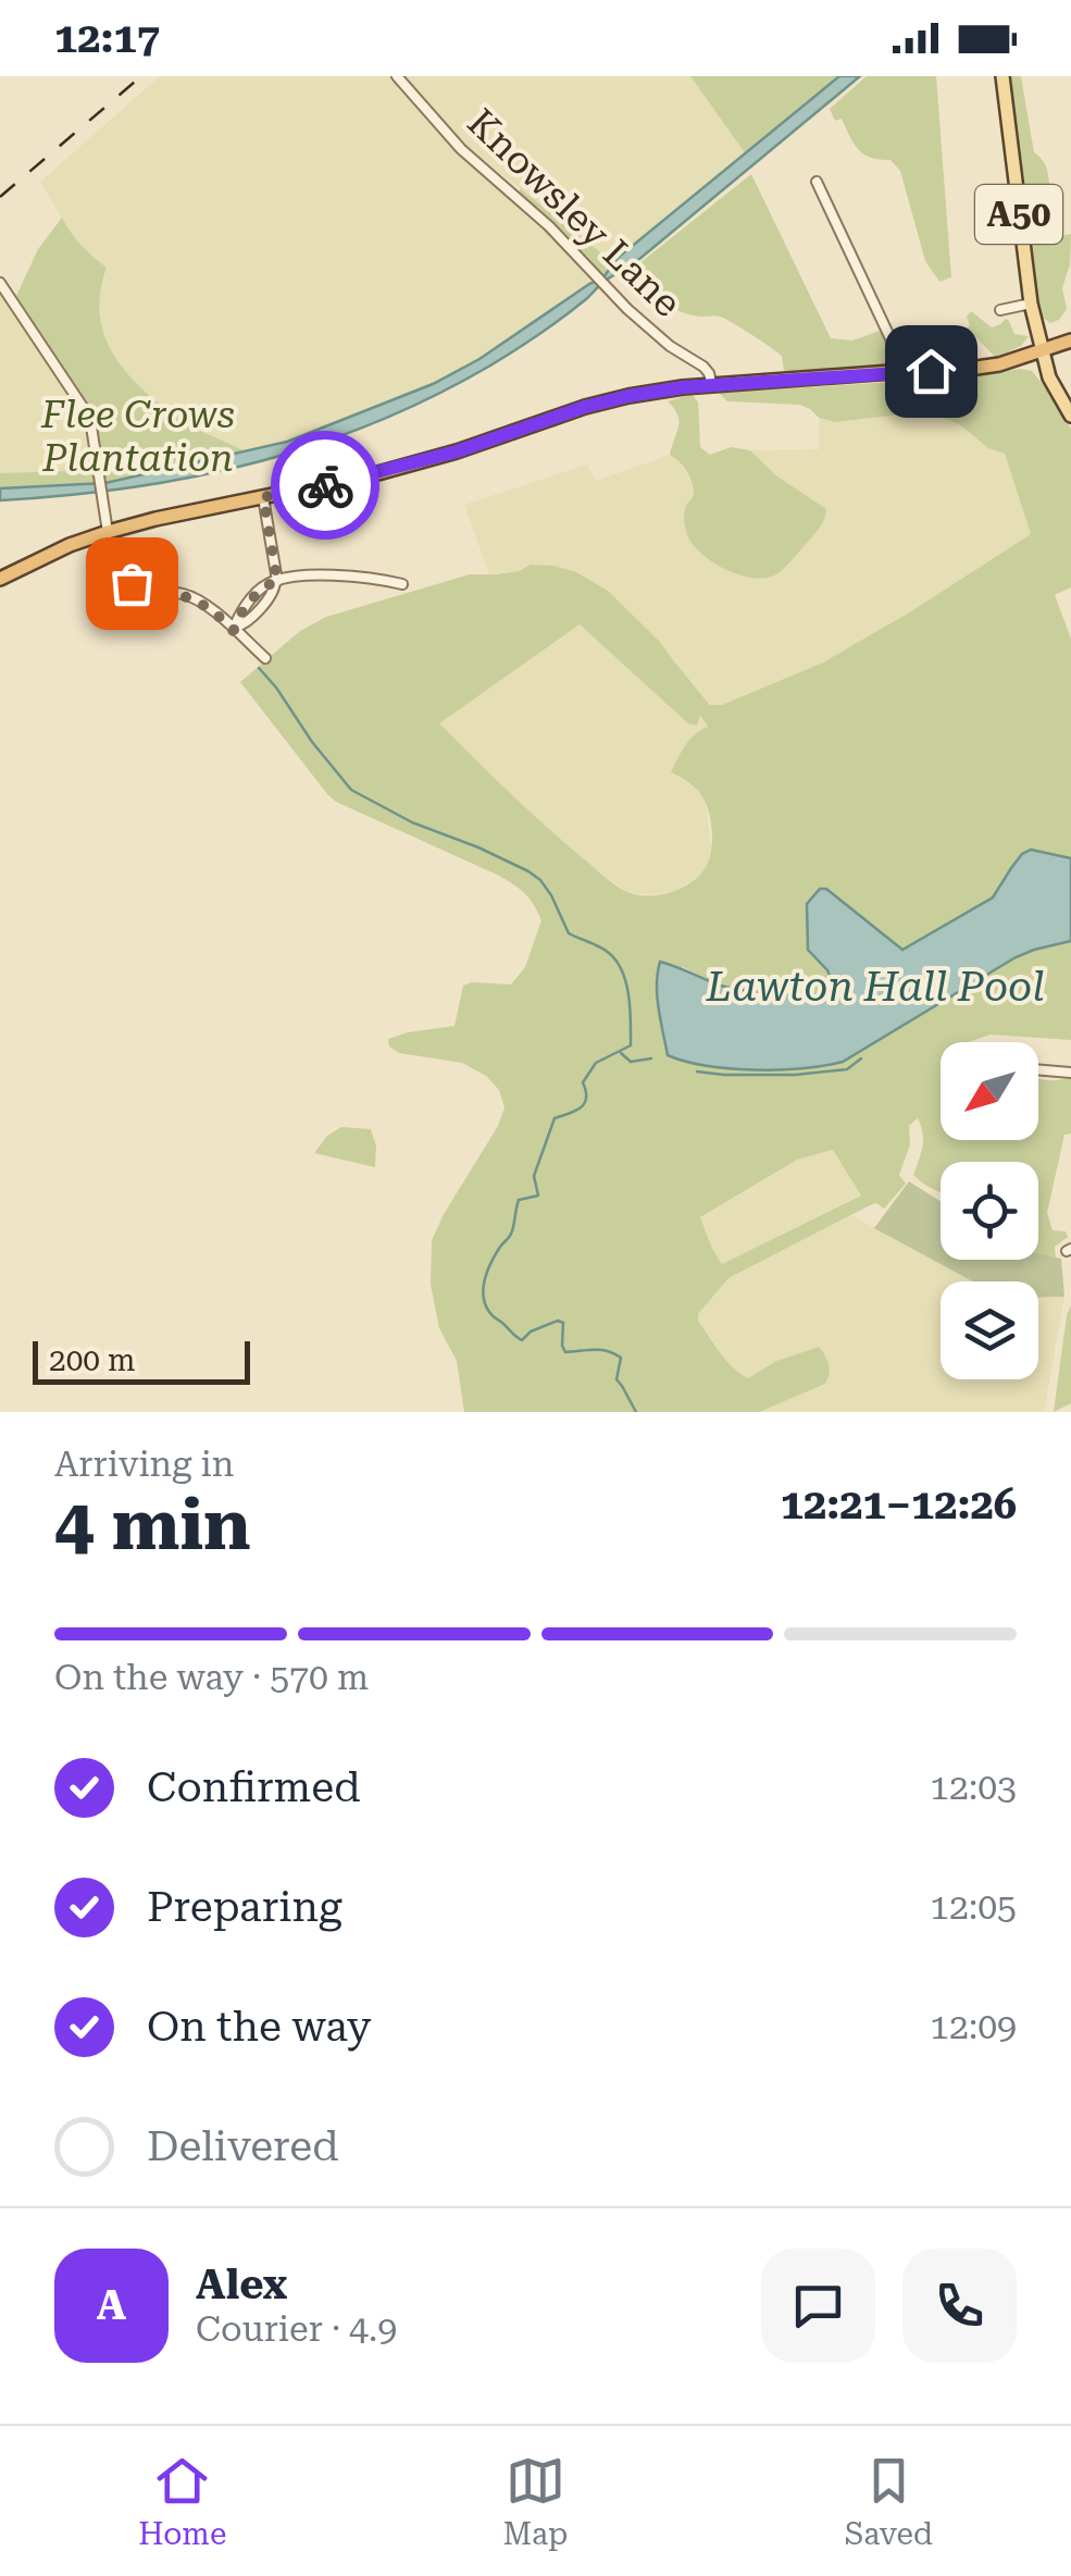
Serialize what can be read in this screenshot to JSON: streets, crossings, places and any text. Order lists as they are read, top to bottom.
{
  "streets": {
    "main road": ["A50"],
    "street": ["Knowsley Lane"]
  },
  "water": ["Lawton Hall Pool"],
  "parks": ["Flee Crows Plantation"],
  "scale_bar": "200 m",
  "north": "bottom left",
  "page": {
    "status": "12:17",
    "scale": "200 m",
    "heading": ["4 min", "Arriving in", "12:21–12:26"],
    "panel": ["Alex", "Courier · 4.9"],
    "bar": "On the way · 570 m",
    "list": [
      ["Confirmed", "12:03"],
      ["Preparing", "12:05"],
      ["On the way", "12:09"],
      "Delivered"
    ],
    "round": "A",
    "tabs": ["Home", "Map", "Saved"]
  }
}
